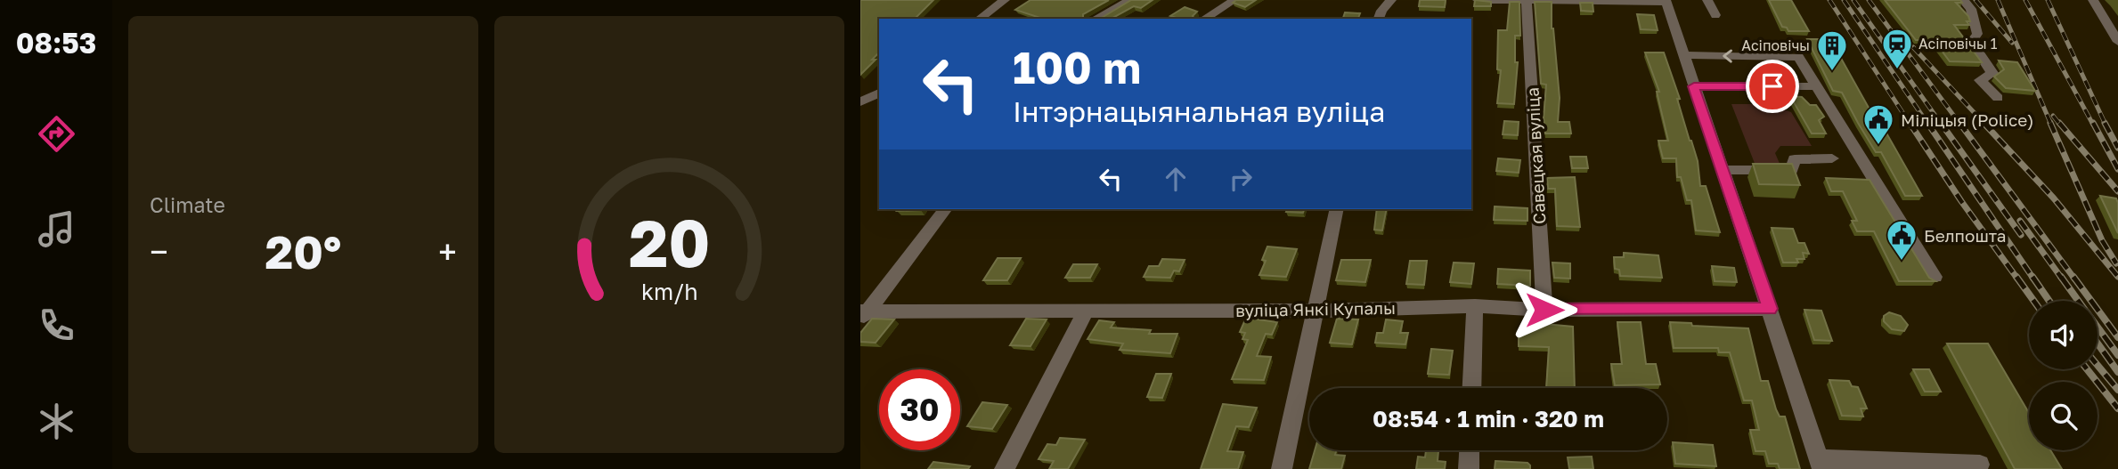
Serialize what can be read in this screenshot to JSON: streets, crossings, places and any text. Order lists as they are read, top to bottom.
{
  "streets": {
    "street": ["Савецкая вуліца", "вуліца Янкі Купалы"]
  },
  "crossings": [
    ["Савецкая вуліца", "вуліца Янкі Купалы"]
  ],
  "places": {
    "station": ["Асіповічы 1"],
    "building": ["Асіповічы"],
    "public building": ["Міліцыя (Police)", "Белпошта"]
  },
  "page": {
    "tabs": "08:53",
    "tile": "Climate",
    "turn": ["100 m", "Інтэрнацыянальная вуліца"],
    "heat": ["−", "20°", "+"],
    "limit": "30",
    "trip": "08:54 · 1 min · 320 m",
    "gauge": ["20", "km/h"]
  }
}
